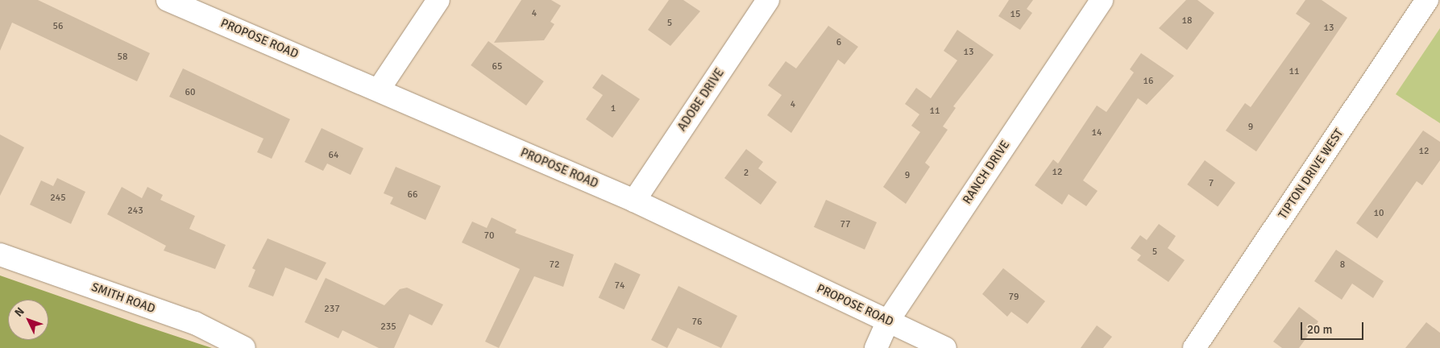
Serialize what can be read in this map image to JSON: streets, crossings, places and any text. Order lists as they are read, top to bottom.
{
  "streets": {
    "street": [
      "PROPOSE ROAD",
      "ADOBE DRIVE",
      "RANCH DRIVE",
      "TIPTON DRIVE WEST",
      "SMITH ROAD"
    ]
  },
  "crossings": [
    ["PROPOSE ROAD", "ADOBE DRIVE"],
    ["PROPOSE ROAD", "RANCH DRIVE"]
  ],
  "house_numbers": [
    "4",
    "15",
    "18",
    "5",
    "56",
    "13",
    "6",
    "13",
    "58",
    "65",
    "11",
    "16",
    "60",
    "4",
    "1",
    "11",
    "9",
    "14",
    "12",
    "64",
    "12",
    "2",
    "9",
    "7",
    "66",
    "245",
    "243",
    "10",
    "77",
    "70",
    "5",
    "72",
    "8",
    "74",
    "79",
    "237",
    "76",
    "235"
  ],
  "scale_bar": "20 m",
  "north": "top left"
}
